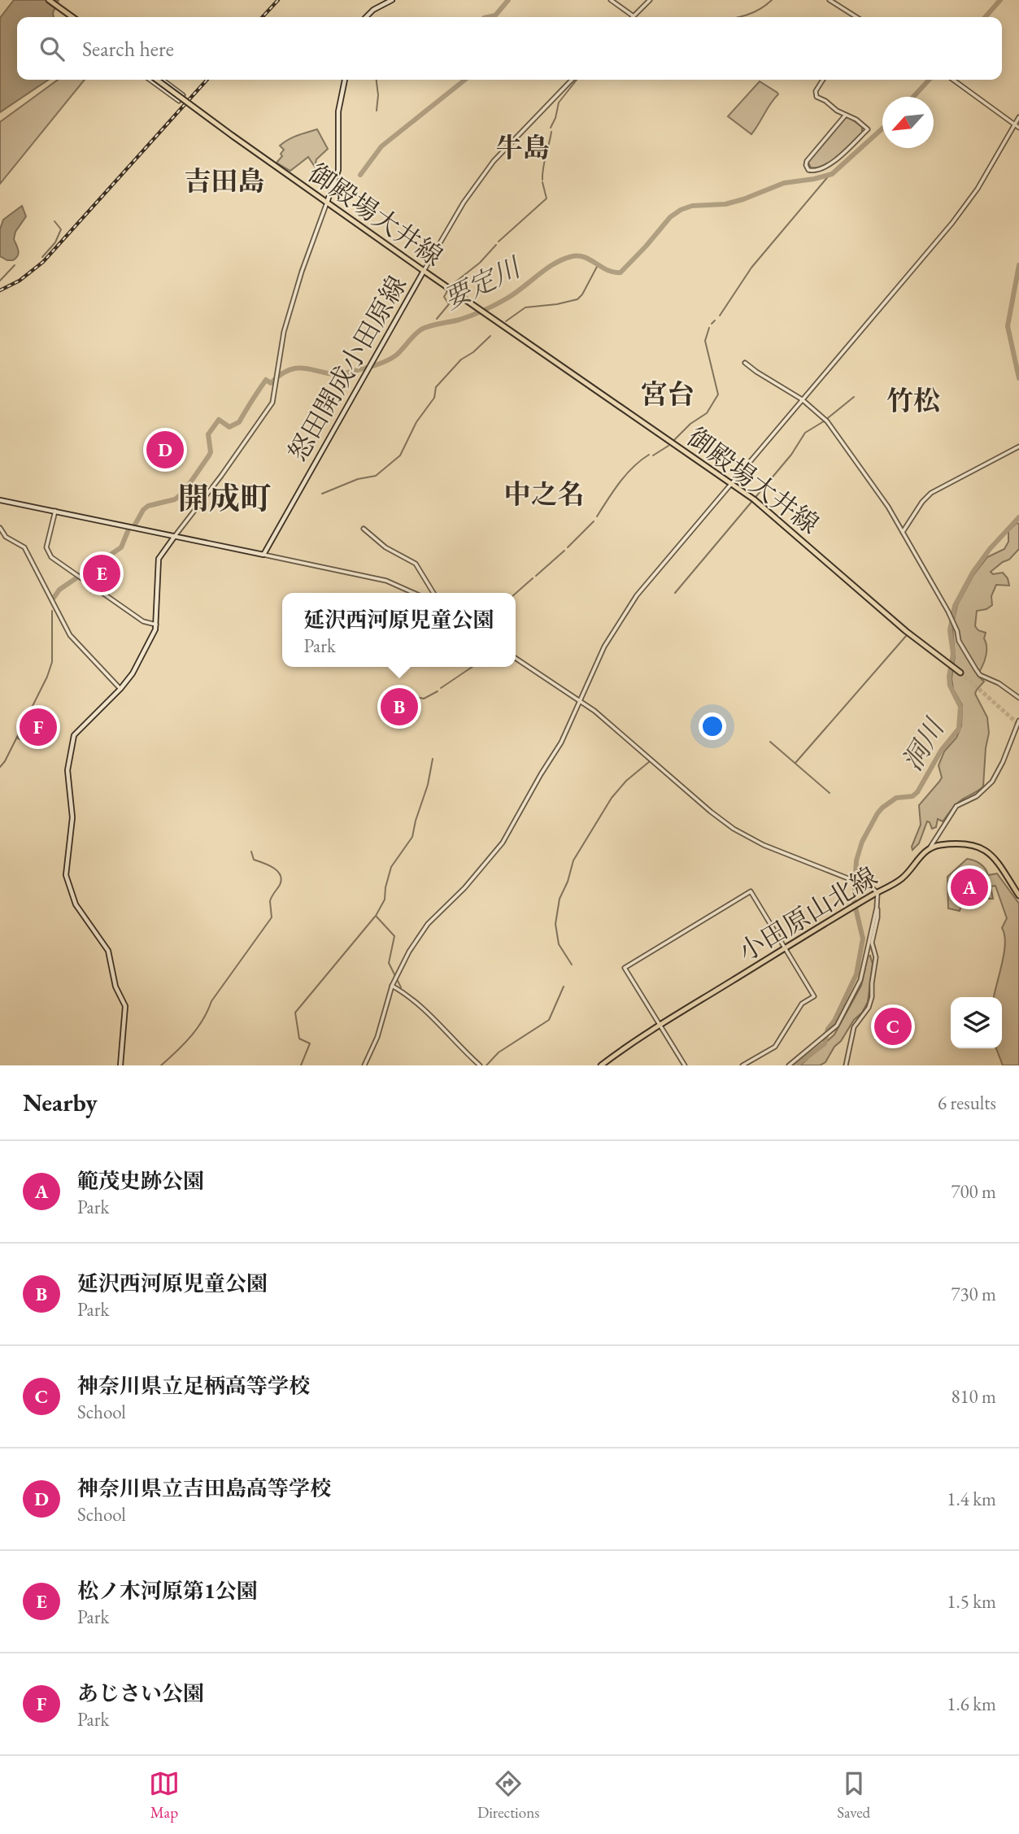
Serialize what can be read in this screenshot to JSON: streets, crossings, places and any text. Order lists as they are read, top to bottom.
{
  "streets": {
    "main road": ["御殿場大井線", "怒田開成小田原線", "小田原山北線"]
  },
  "crossings": [
    ["御殿場大井線", "怒田開成小田原線"]
  ],
  "districts": [
    "牛島",
    "吉田島",
    "宮台",
    "竹松",
    "中之名",
    "開成町"
  ],
  "water": ["要定川", "洞川"],
  "north": "bottom left",
  "page": {
    "search": "Search here",
    "pins": [
      "D",
      "E",
      "B",
      "F",
      "A",
      "C"
    ],
    "popup": ["延沢西河原児童公園", "Park"],
    "heading": ["Nearby", "6 results"],
    "list": [
      {
        "mark": "A",
        "name": "範茂史跡公園",
        "note": "Park",
        "value": "700 m"
      },
      {
        "mark": "B",
        "name": "延沢西河原児童公園",
        "note": "Park",
        "value": "730 m"
      },
      {
        "mark": "C",
        "name": "神奈川県立足柄高等学校",
        "note": "School",
        "value": "810 m"
      },
      {
        "mark": "D",
        "name": "神奈川県立吉田島高等学校",
        "note": "School",
        "value": "1.4 km"
      },
      {
        "mark": "E",
        "name": "松ノ木河原第1公園",
        "note": "Park",
        "value": "1.5 km"
      },
      {
        "mark": "F",
        "name": "あじさい公園",
        "note": "Park",
        "value": "1.6 km"
      }
    ],
    "nav": ["Map", "Directions", "Saved"]
  }
}
